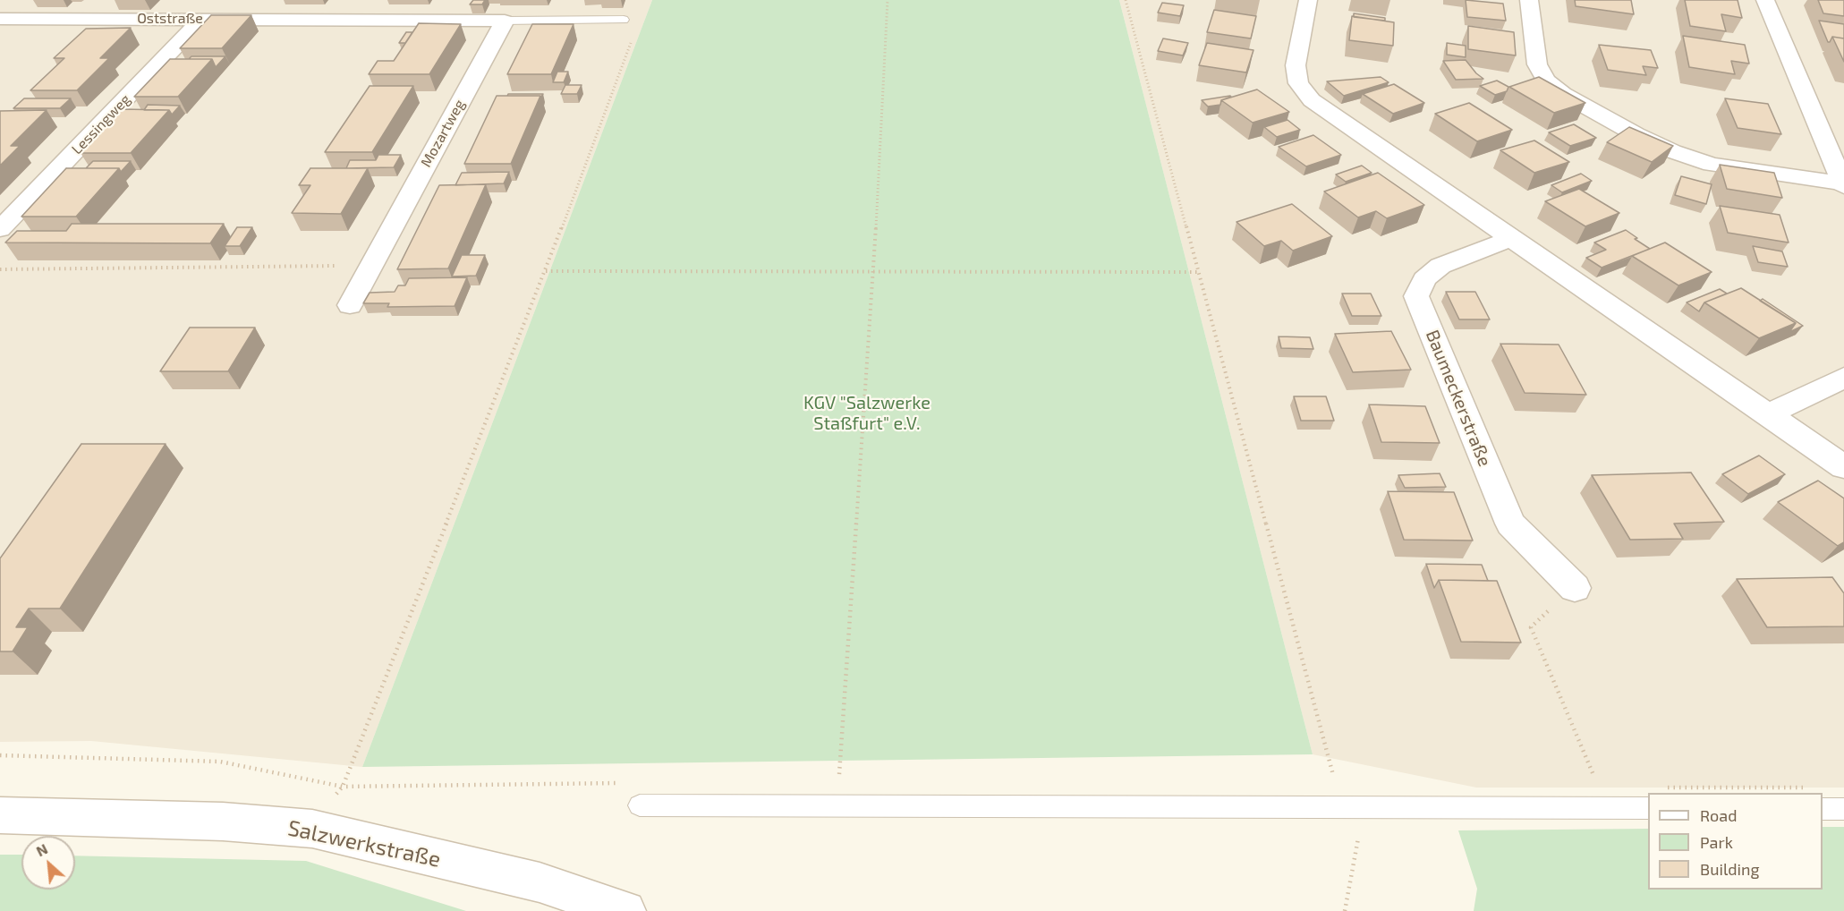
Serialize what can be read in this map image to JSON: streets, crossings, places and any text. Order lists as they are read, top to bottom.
{
  "streets": {
    "street": [
      "Oststraße",
      "Lessingweg",
      "Mozartweg",
      "Baumeckerstraße",
      "Salzwerkstraße"
    ]
  },
  "crossings": [
    ["Oststraße", "Lessingweg"],
    ["Oststraße", "Mozartweg"]
  ],
  "parks": ["KGV \"Salzwerke Staßfurt\" e.V."],
  "legend": ["Road", "Park", "Building"],
  "north": "top left"
}
